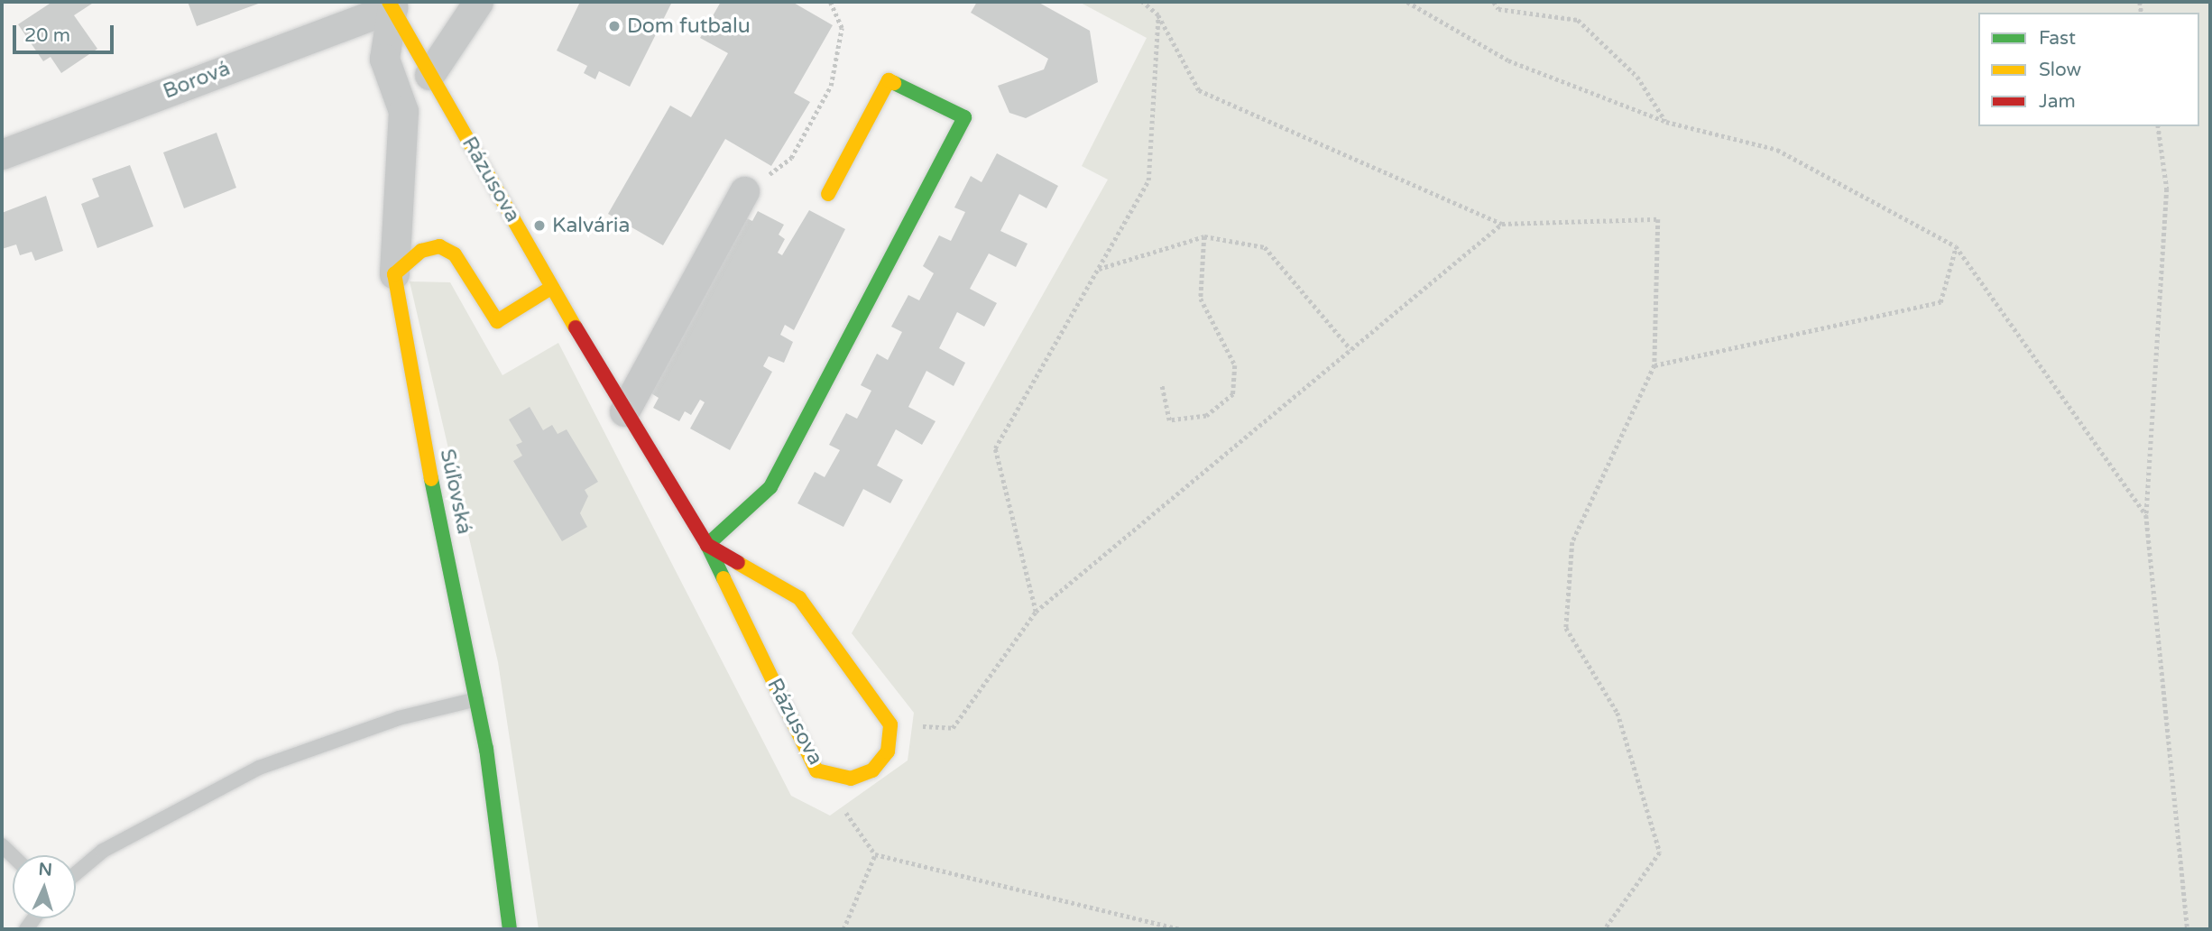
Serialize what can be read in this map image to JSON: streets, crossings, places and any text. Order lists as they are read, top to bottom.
{
  "streets": {
    "street": ["Borová", "Rázusova", "Súľovská"]
  },
  "crossings": [
    ["Borová", "Rázusova"]
  ],
  "places": ["Dom futbalu", "Kalvária"],
  "legend": ["Fast", "Slow", "Jam"],
  "scale_bar": "20 m",
  "north": "top"
}
